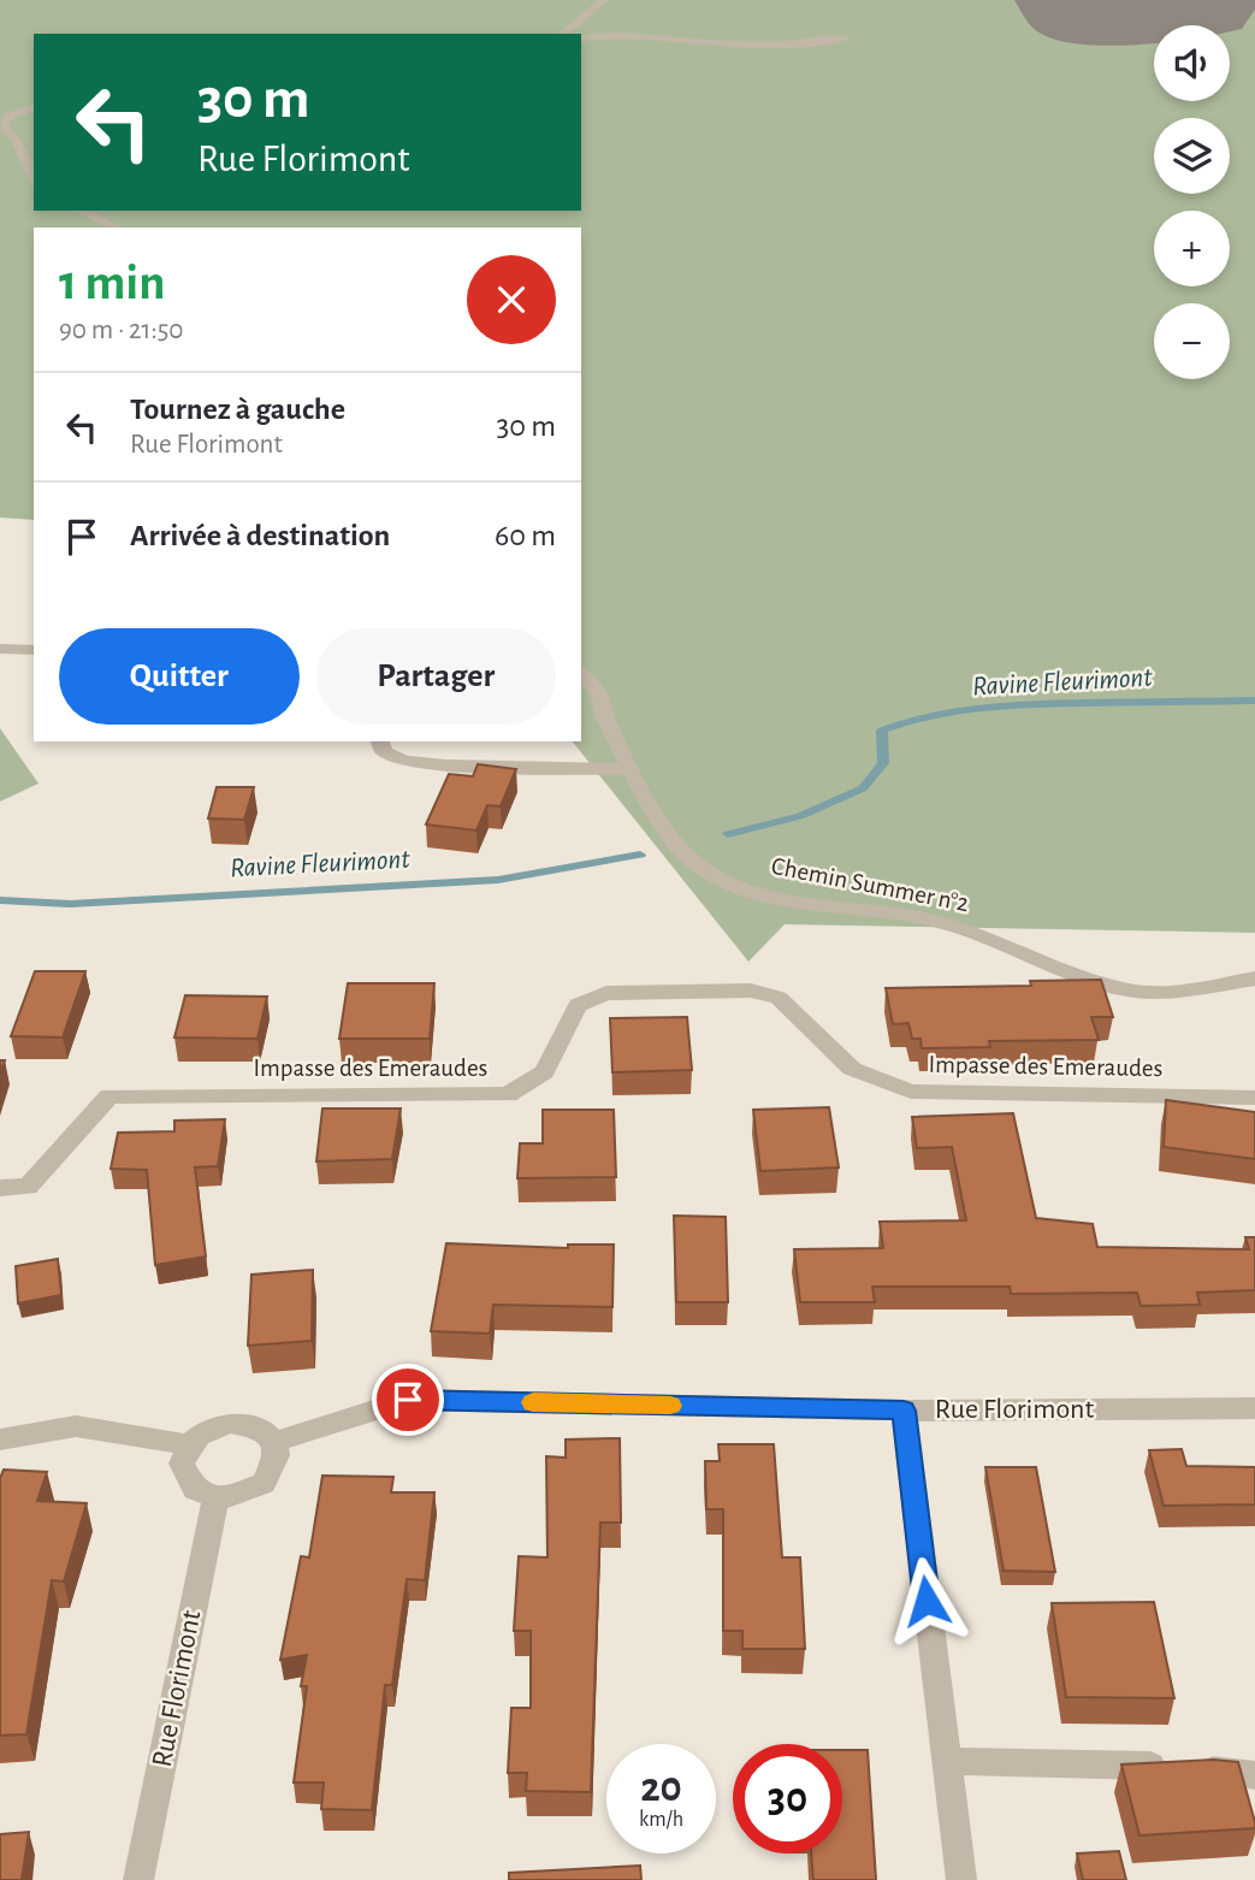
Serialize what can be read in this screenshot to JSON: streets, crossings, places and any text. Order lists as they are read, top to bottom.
{
  "streets": {
    "street": ["Chemin Summer n°2", "Impasse des Emeraudes", "Rue Florimont"]
  },
  "water": ["Ravine Fleurimont"],
  "page": {
    "map_buttons": ["+", "−"],
    "turn": ["30 m", "Rue Florimont"],
    "heading": ["1 min", "90 m · 21:50"],
    "list": [
      {
        "name": "Tournez à gauche",
        "note": "Rue Florimont",
        "value": "30 m"
      },
      {
        "name": "Arrivée à destination",
        "value": "60 m"
      }
    ],
    "buttons": ["Quitter", "Partager"],
    "speed": "20 km/h",
    "limit": "30"
  }
}
